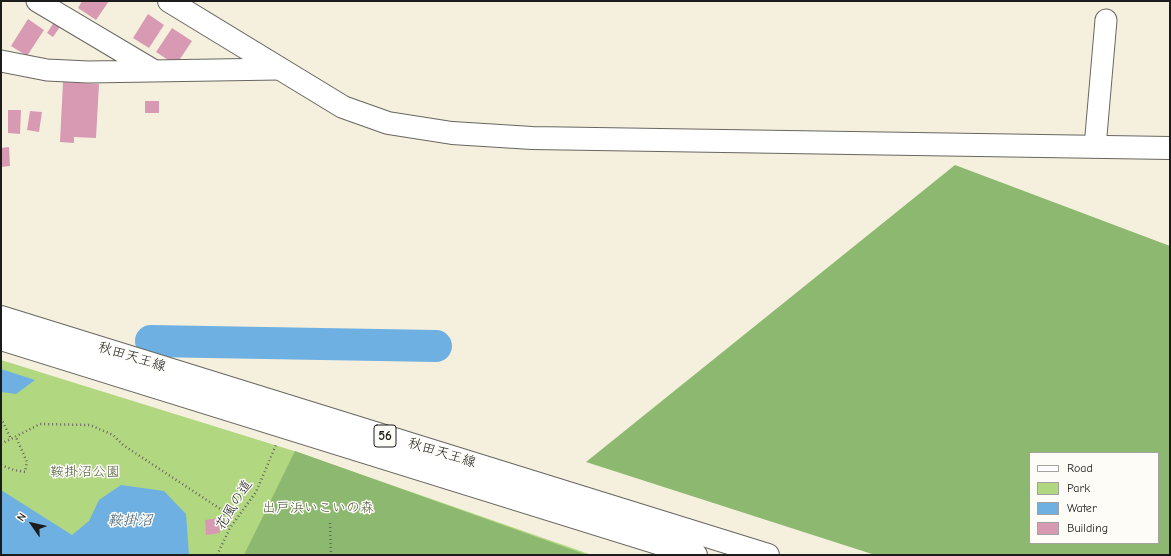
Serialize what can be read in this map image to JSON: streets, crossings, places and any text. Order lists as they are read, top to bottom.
{
  "streets": {
    "main road": ["秋田天王線", "56"],
    "path": ["花風の道"]
  },
  "water": ["鞍掛沼"],
  "parks": ["鞍掛沼公園", "出戸浜いこいの森"],
  "legend": [
    "Road",
    "Park",
    "Water",
    "Building"
  ],
  "north": "top left"
}
